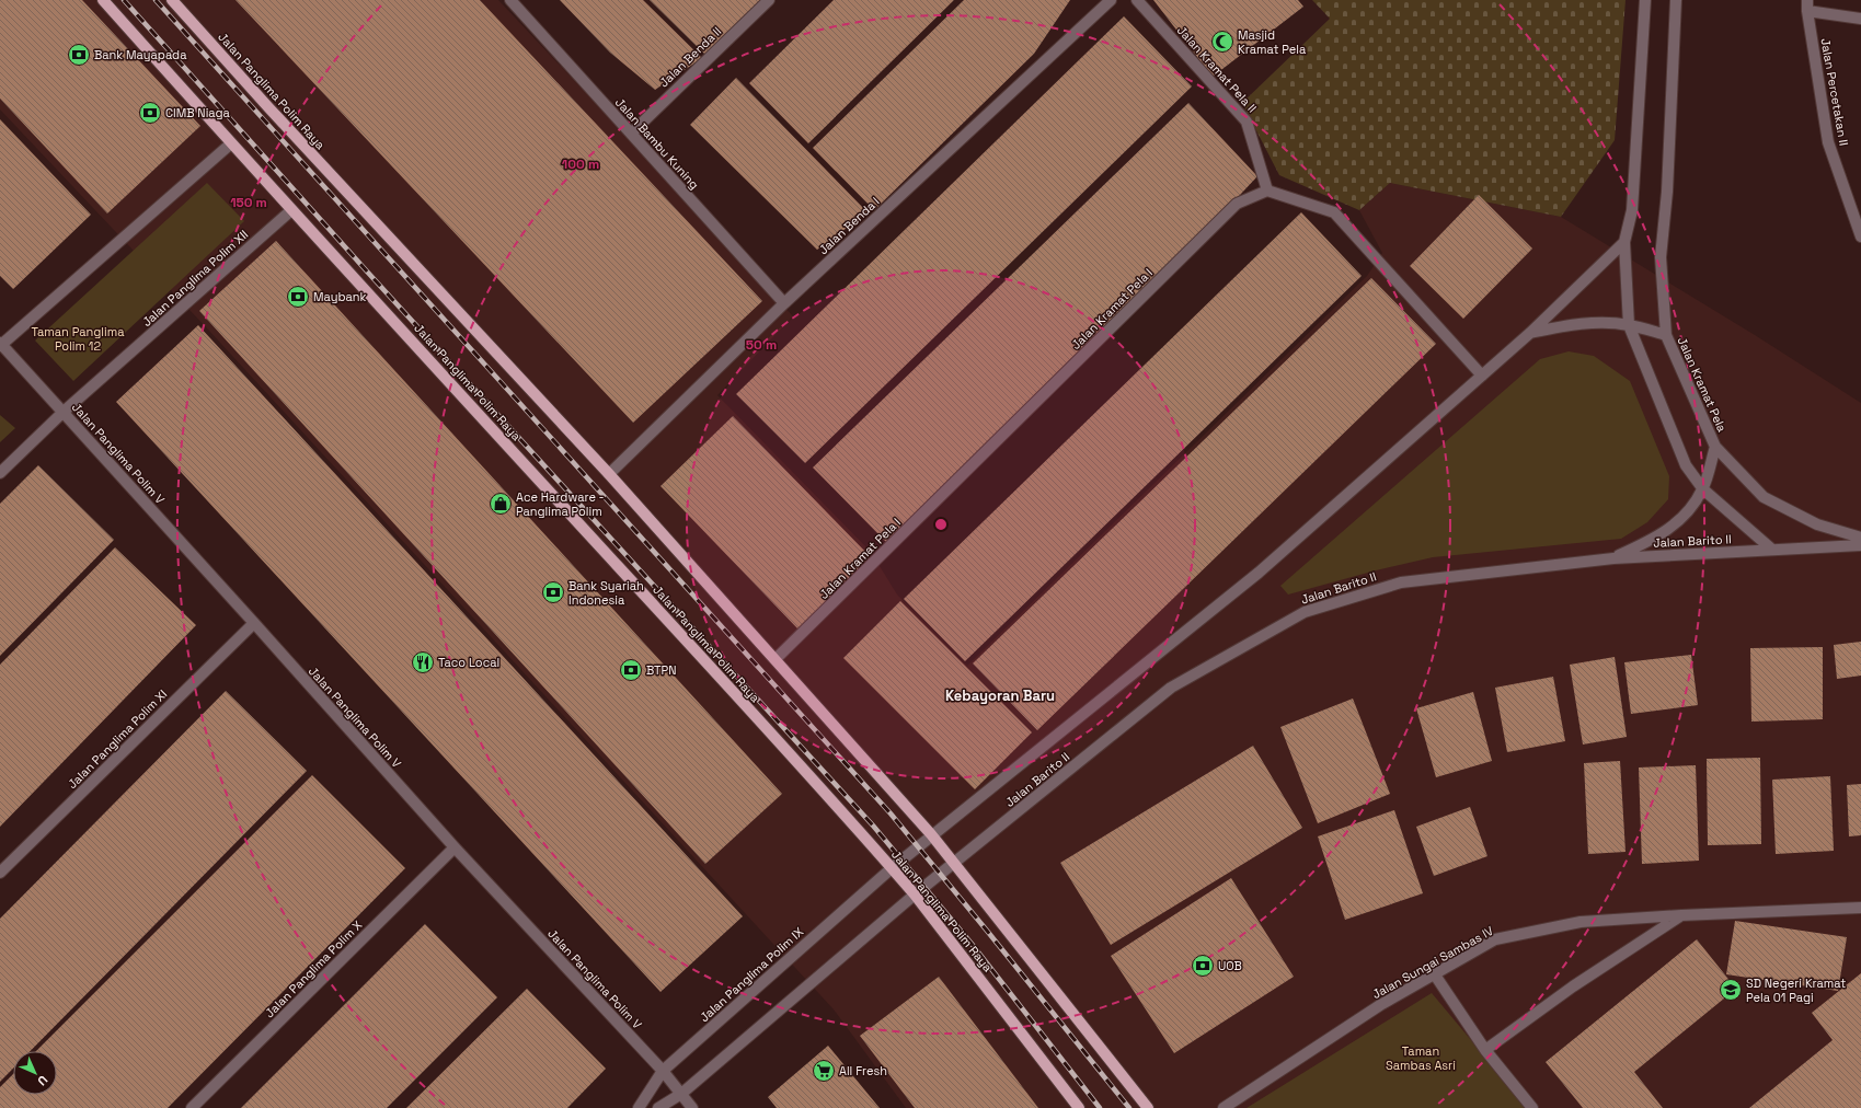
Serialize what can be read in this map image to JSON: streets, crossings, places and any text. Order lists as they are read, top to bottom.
{
  "streets": {
    "main road": ["Jalan Panglima Polim Raya"],
    "street": [
      "Jalan Benda II",
      "Jalan Kramat Pela II",
      "Jalan Percetakan II",
      "Jalan Bambu Kuning",
      "Jalan Benda I",
      "Jalan Panglima Polim XII",
      "Jalan Kramat Pela I",
      "Jalan Kramat Pela",
      "Jalan Panglima Polim V",
      "Jalan Barito II",
      "Jalan Panglima Polim XI",
      "Jalan Sungai Sambas IV",
      "Jalan Panglima Polim X",
      "Jalan Panglima Polim IX"
    ]
  },
  "crossings": [
    ["Jalan Benda II", "Jalan Bambu Kuning"],
    ["Jalan Kramat Pela II", "Jalan Kramat Pela I"],
    ["Jalan Panglima Polim Raya", "Jalan Benda I"],
    ["Jalan Panglima Polim Raya", "Jalan Panglima Polim XII"],
    ["Jalan Panglima Polim Raya", "Jalan Kramat Pela I"],
    ["Jalan Panglima Polim Raya", "Jalan Barito II"],
    ["Jalan Panglima Polim Raya", "Jalan Panglima Polim IX"],
    ["Jalan Bambu Kuning", "Jalan Benda I"],
    ["Jalan Panglima Polim XII", "Jalan Panglima Polim V"],
    ["Jalan Panglima Polim V", "Jalan Panglima Polim XI"],
    ["Jalan Panglima Polim V", "Jalan Panglima Polim X"],
    ["Jalan Panglima Polim V", "Jalan Panglima Polim IX"],
    ["Jalan Barito II", "Jalan Panglima Polim IX"]
  ],
  "districts": ["Kebayoran Baru"],
  "parks": ["Taman Panglima Polim 12", "Taman Sambas Asri"],
  "places": {
    "mosque": ["Masjid Kramat Pela"],
    "bank": [
      "Bank Mayapada",
      "CIMB Niaga",
      "Maybank",
      "Bank Syariah Indonesia",
      "BTPN",
      "UOB"
    ],
    "shop": ["Ace Hardware - Panglima Polim"],
    "restaurant": ["Taco Local"],
    "school or university": ["SD Negeri Kramat Pela 01 Pagi"],
    "supermarket": ["All Fresh"]
  },
  "north": "bottom right",
  "rings": ["100 m", "150 m", "50 m"]
}
